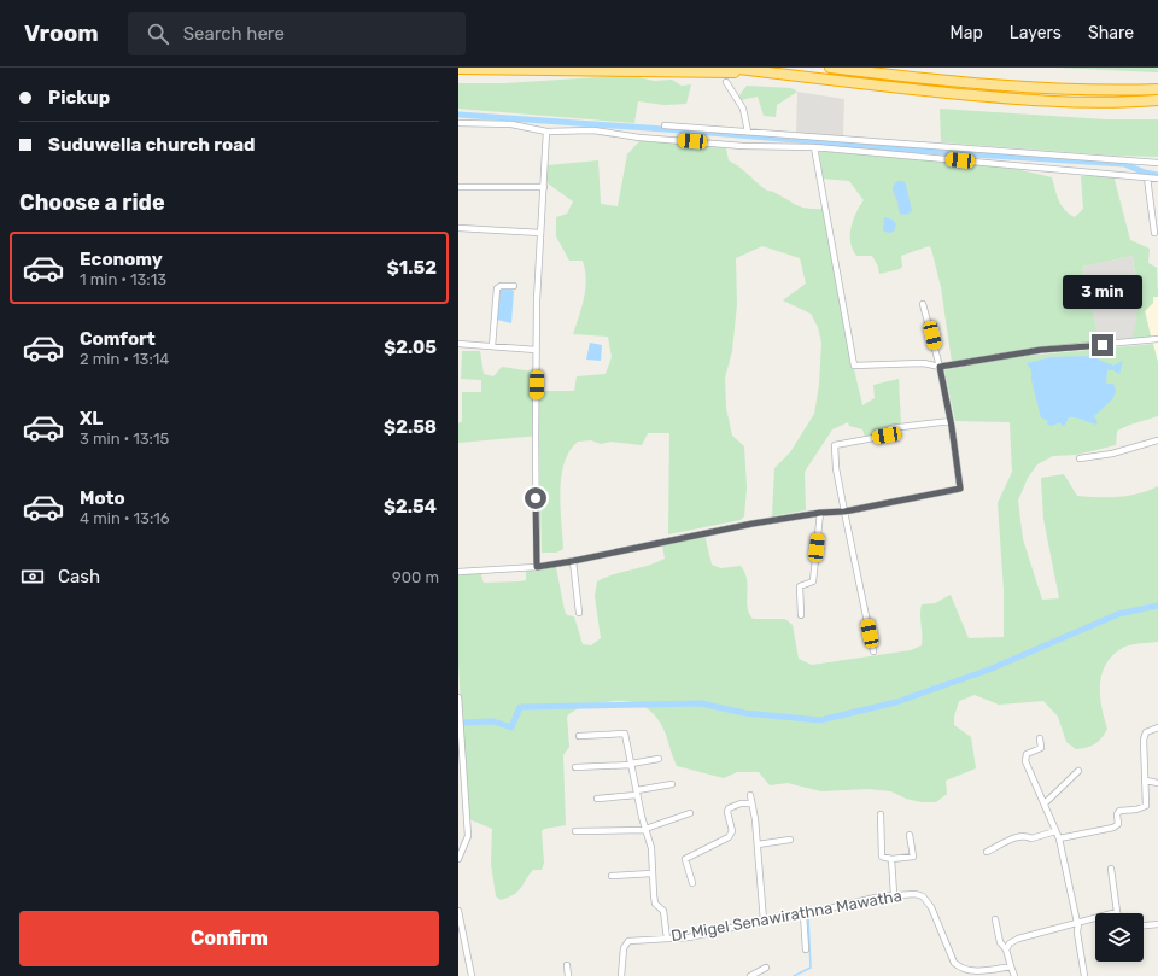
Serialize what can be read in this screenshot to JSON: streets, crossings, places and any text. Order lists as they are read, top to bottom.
{
  "streets": {
    "street": ["Dr Migel Senawirathna Mawatha"]
  },
  "page": {
    "header": "Vroom",
    "search": "Search here",
    "nav": ["Map", "Layers", "Share"],
    "banner": ["Pickup", "Suduwella church road"],
    "heading": "Choose a ride",
    "list": [
      {
        "name": "Economy",
        "note": "1 min · 13:13",
        "value": "$1.52"
      },
      {
        "name": "Comfort",
        "note": "2 min · 13:14",
        "value": "$2.05"
      },
      {
        "name": "XL",
        "note": "3 min · 13:15",
        "value": "$2.58"
      },
      {
        "name": "Moto",
        "note": "4 min · 13:16",
        "value": "$2.54"
      }
    ],
    "bubble": "3 min",
    "pay": ["Cash", "900 m"],
    "buttons": "Confirm"
  }
}
